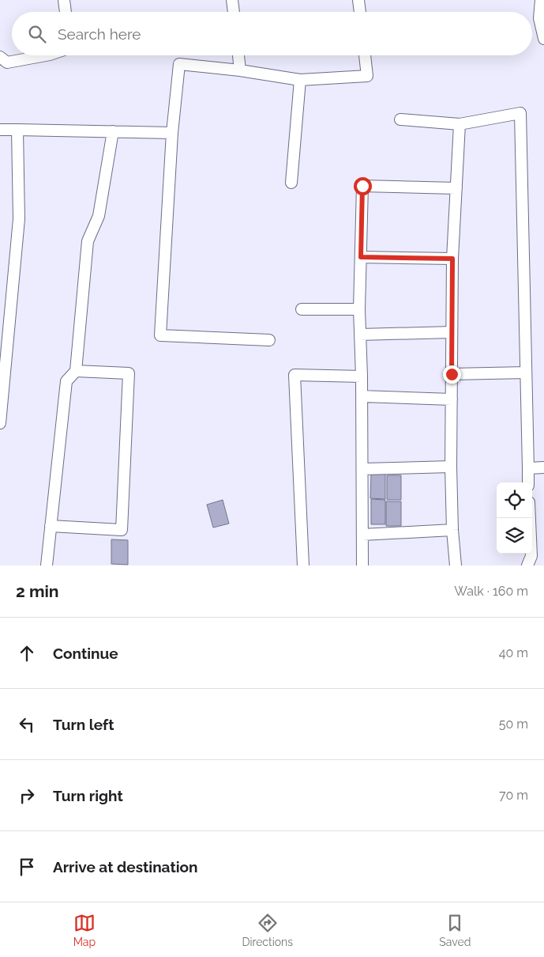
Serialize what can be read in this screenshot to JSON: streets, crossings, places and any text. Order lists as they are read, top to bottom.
{
  "page": {
    "search": "Search here",
    "heading": ["2 min", "Walk · 160 m"],
    "list": [
      ["Continue", "40 m"],
      ["Turn left", "50 m"],
      ["Turn right", "70 m"],
      "Arrive at destination"
    ],
    "nav": ["Map", "Directions", "Saved"]
  }
}
